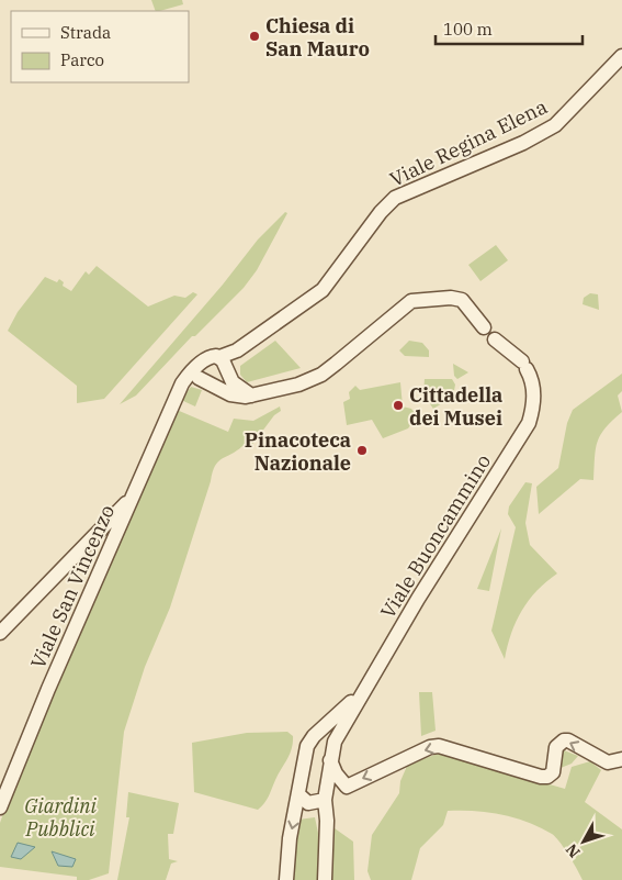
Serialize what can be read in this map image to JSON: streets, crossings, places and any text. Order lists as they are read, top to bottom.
{
  "streets": {
    "street": ["Viale Regina Elena", "Viale Buoncammino", "Viale San Vincenzo"]
  },
  "parks": ["Giardini Pubblici"],
  "places": ["Chiesa di San Mauro", "Cittadella dei Musei", "Pinacoteca Nazionale"],
  "legend": ["Strada", "Parco"],
  "scale_bar": "100 m",
  "north": "bottom left"
}
